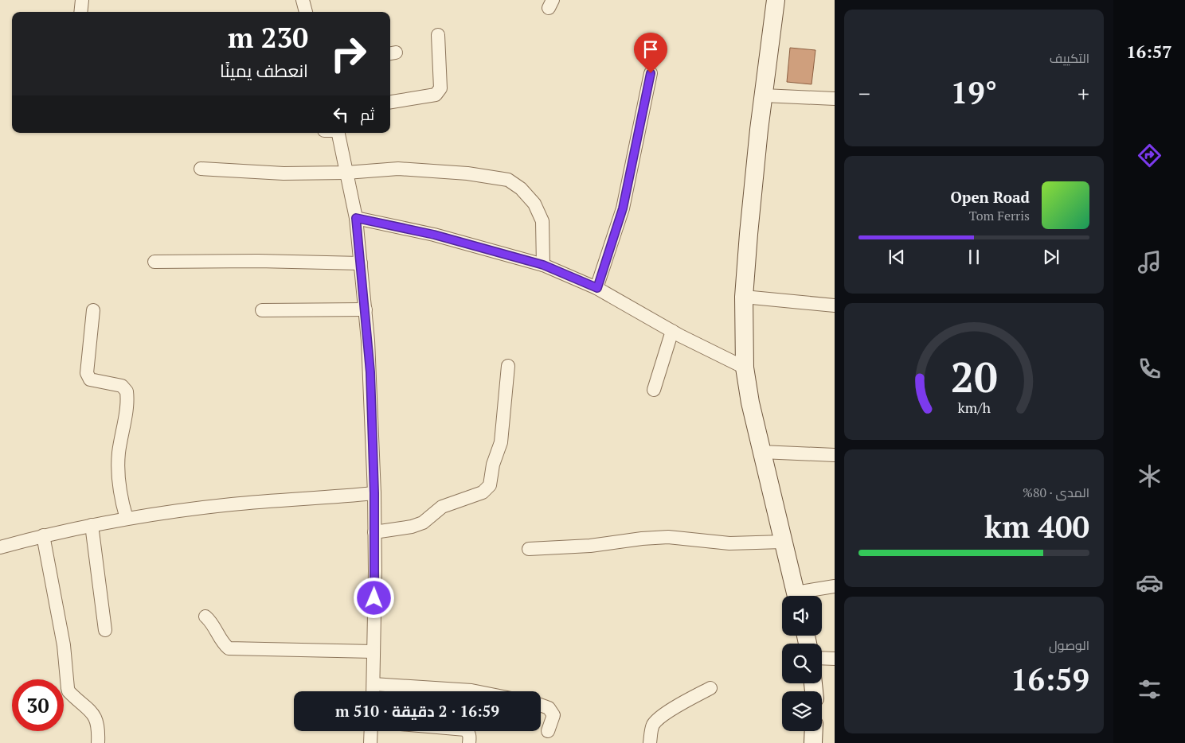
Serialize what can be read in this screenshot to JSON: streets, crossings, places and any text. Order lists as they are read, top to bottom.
{
  "page": {
    "tabs": "16:57",
    "tile": [
      "التكييف",
      ["المدى · 80%", "400 km"],
      ["الوصول", "16:59"]
    ],
    "turn": ["230 m", "انعطف يمينًا"],
    "heat": ["−", "19°", "+"],
    "then": "ثم",
    "song": ["Open Road", "Tom Ferris"],
    "limit": "30",
    "trip": "16:59 · 2 دقيقة · 510 m",
    "gauge": ["20", "km/h"]
  }
}
